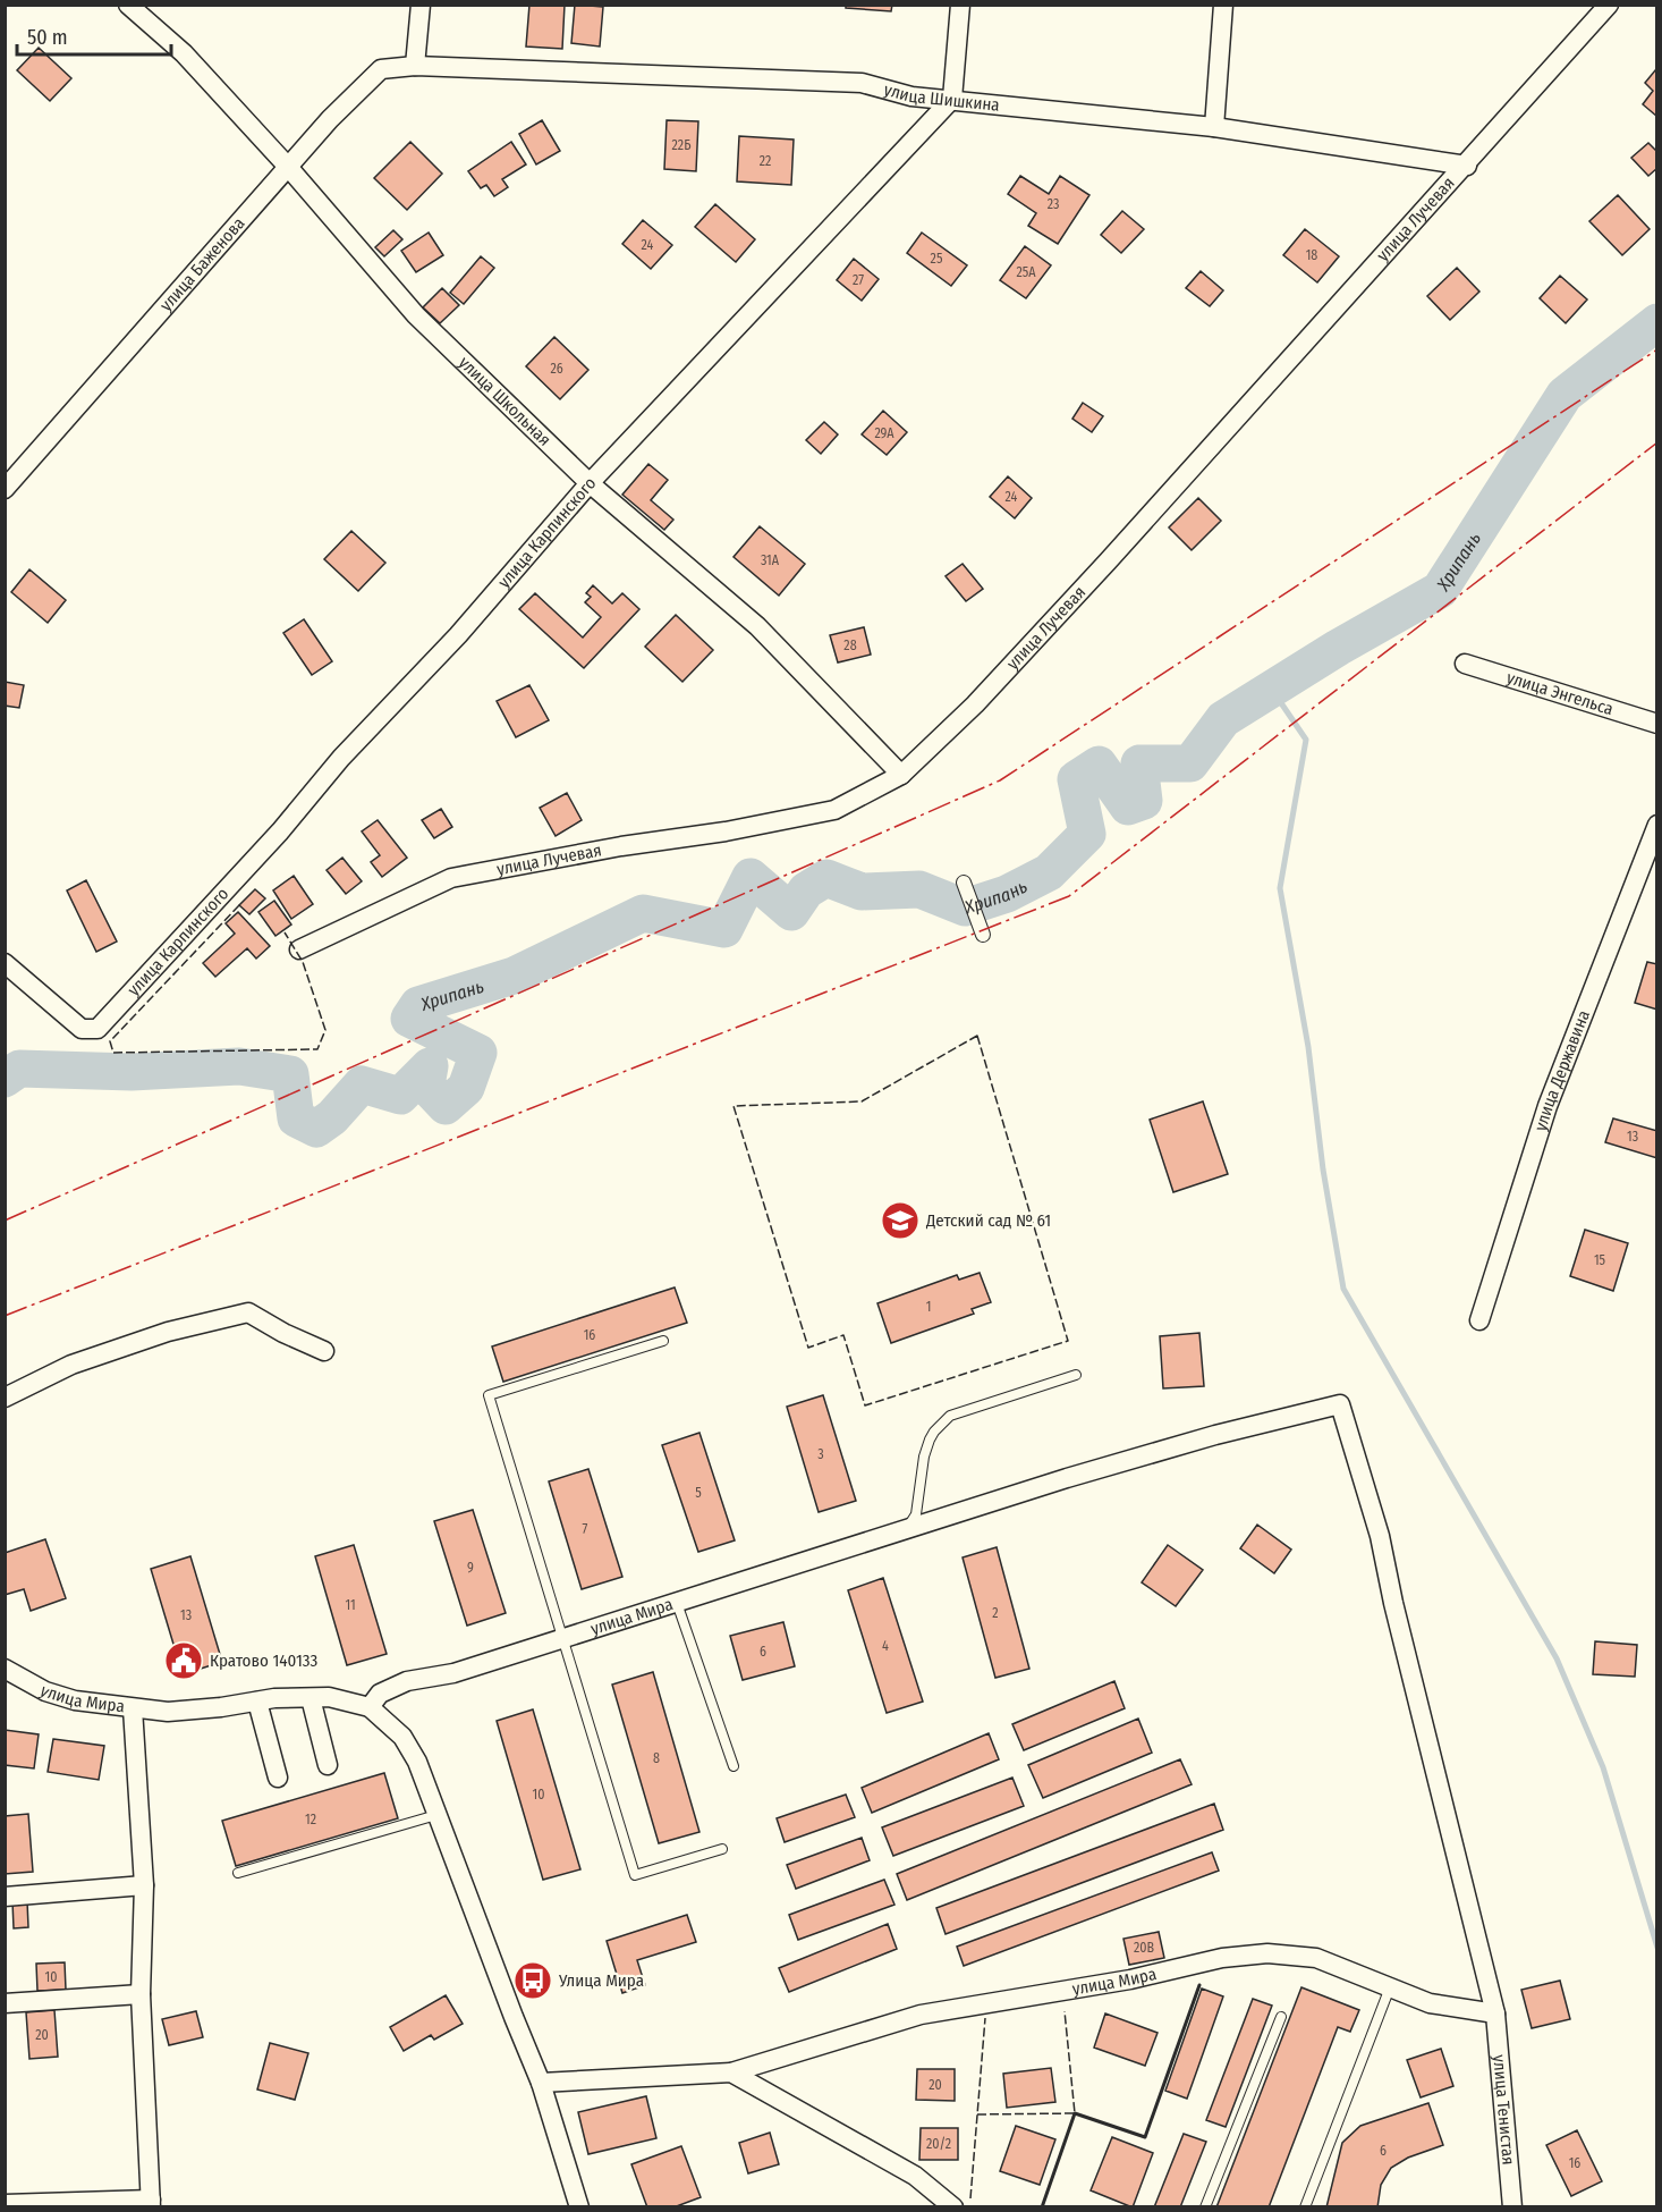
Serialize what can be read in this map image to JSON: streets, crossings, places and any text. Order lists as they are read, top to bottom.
{
  "streets": {
    "street": [
      "улица Шишкина",
      "улица Лучевая",
      "улица Баженова",
      "улица Школьная",
      "улица Карпинского",
      "улица Энгельса",
      "улица Державина",
      "улица Мира",
      "улица Тенистая"
    ]
  },
  "crossings": [
    ["улица Шишкина", "улица Лучевая"],
    ["улица Шишкина", "улица Баженова"],
    ["улица Шишкина", "улица Карпинского"],
    ["улица Лучевая", "улица Школьная"],
    ["улица Баженова", "улица Школьная"],
    ["улица Школьная", "улица Карпинского"],
    ["улица Мира", "улица Тенистая"]
  ],
  "water": ["Хрипань"],
  "places": {
    "school or university": ["Детский сад № 61"],
    "public building": ["Кратово 140133"],
    "bus stop": ["Улица Мира"]
  },
  "house_numbers": [
    "22Б",
    "22",
    "23",
    "24",
    "18",
    "25",
    "25А",
    "27",
    "26",
    "29А",
    "24",
    "31А",
    "28",
    "13",
    "15",
    "1",
    "16",
    "3",
    "5",
    "7",
    "9",
    "11",
    "2",
    "13",
    "4",
    "6",
    "8",
    "10",
    "12",
    "20В",
    "10",
    "20",
    "20",
    "20/2",
    "6",
    "16"
  ],
  "scale_bar": "50 m"
}
